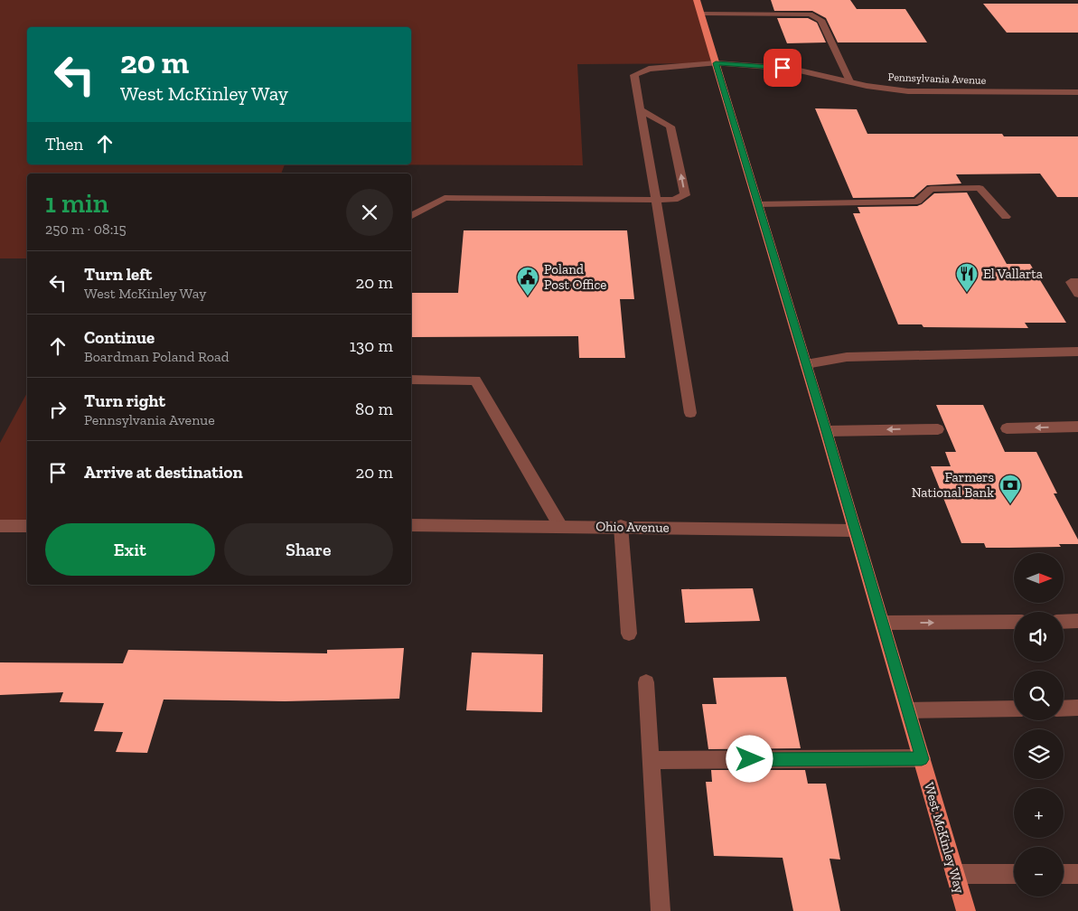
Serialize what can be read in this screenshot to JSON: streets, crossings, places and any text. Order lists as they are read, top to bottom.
{
  "streets": {
    "main road": ["West McKinley Way"],
    "street": ["Pennsylvania Avenue", "Ohio Avenue"]
  },
  "crossings": [
    ["Pennsylvania Avenue", "West McKinley Way"],
    ["Ohio Avenue", "West McKinley Way"]
  ],
  "places": {
    "restaurant": ["El Vallarta"],
    "public building": ["Poland Post Office"],
    "bank": ["Farmers National Bank"]
  },
  "north": "right",
  "page": {
    "turn": ["20 m", "West McKinley Way"],
    "then": "Then",
    "heading": ["1 min", "250 m · 08:15"],
    "list": [
      {
        "name": "Turn left",
        "note": "West McKinley Way",
        "value": "20 m"
      },
      {
        "name": "Continue",
        "note": "Boardman Poland Road",
        "value": "130 m"
      },
      {
        "name": "Turn right",
        "note": "Pennsylvania Avenue",
        "value": "80 m"
      },
      {
        "name": "Arrive at destination",
        "value": "20 m"
      }
    ],
    "buttons": ["Exit", "Share"],
    "map_buttons": ["+", "−"]
  }
}
